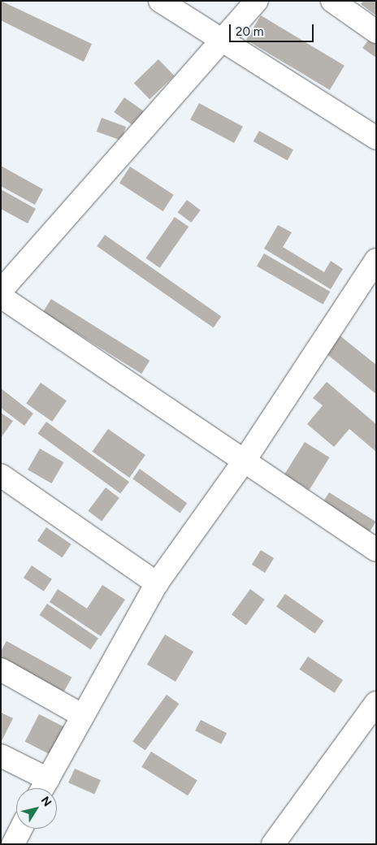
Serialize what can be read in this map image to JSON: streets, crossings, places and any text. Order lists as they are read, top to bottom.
{
  "scale_bar": "20 m",
  "north": "top right"
}
